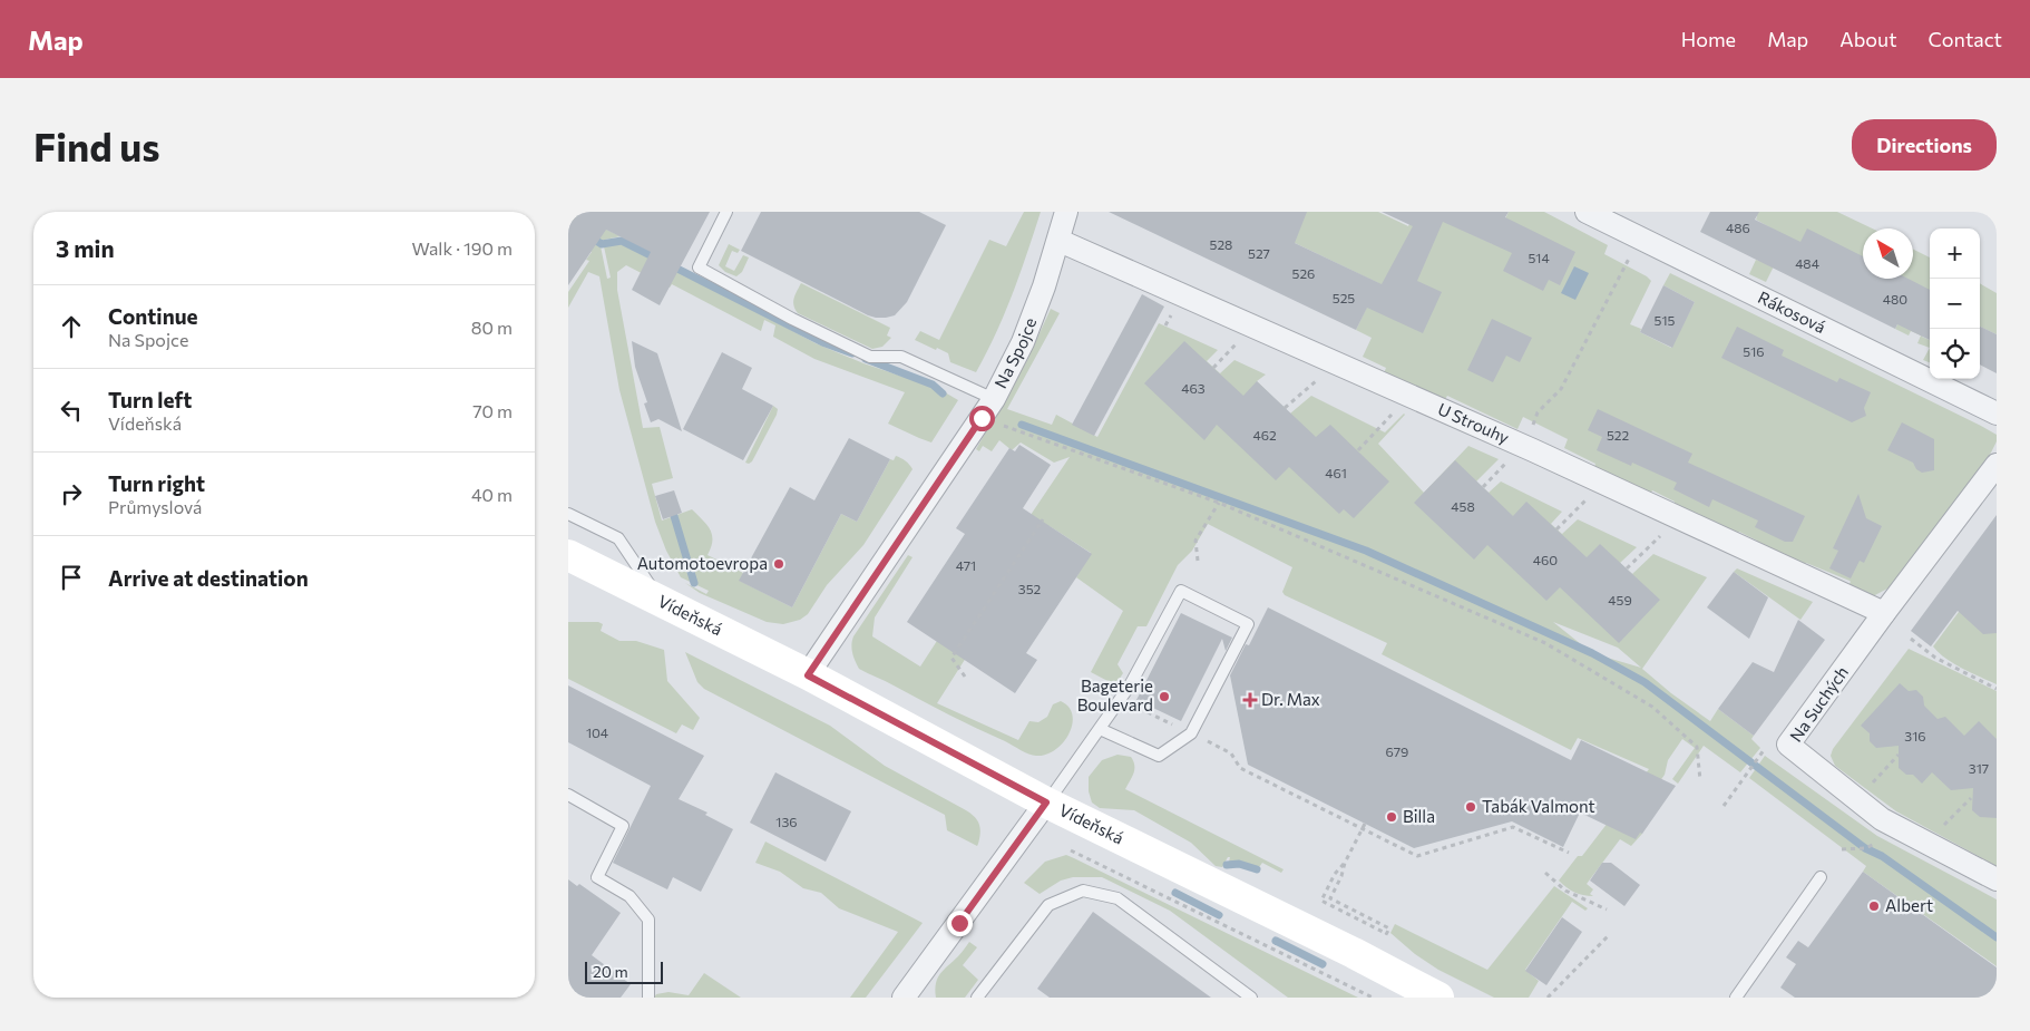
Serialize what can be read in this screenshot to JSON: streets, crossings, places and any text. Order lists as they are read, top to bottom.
{
  "streets": {
    "main road": ["Vídeňská"],
    "street": [
      "Rákosová",
      "Na Spojce",
      "U Strouhy",
      "Na Suchých"
    ]
  },
  "crossings": [
    ["Na Spojce", "U Strouhy"],
    ["Na Spojce", "Vídeňská"],
    ["U Strouhy", "Na Suchých"]
  ],
  "places": {
    "other": [
      "Automotoevropa",
      "Bageterie Boulevard",
      "Tabák Valmont",
      "Billa",
      "Albert"
    ],
    "health": ["Dr. Max"]
  },
  "house_numbers": [
    "486",
    "528",
    "527",
    "514",
    "484",
    "526",
    "525",
    "480",
    "515",
    "516",
    "463",
    "462",
    "522",
    "461",
    "458",
    "460",
    "471",
    "352",
    "459",
    "104",
    "316",
    "679",
    "317",
    "136"
  ],
  "scale_bar": "20 m",
  "north": "top left",
  "page": {
    "header": "Map",
    "nav": [
      "Home",
      "Map",
      "About",
      "Contact"
    ],
    "buttons": "Directions",
    "title": "Find us",
    "heading": ["3 min", "Walk · 190 m"],
    "map_buttons": ["+", "−"],
    "list": [
      ["Continue", "Na Spojce", "80 m"],
      ["Turn left", "Vídeňská", "70 m"],
      ["Turn right", "Průmyslová", "40 m"],
      "Arrive at destination"
    ],
    "scale": "20 m"
  }
}
